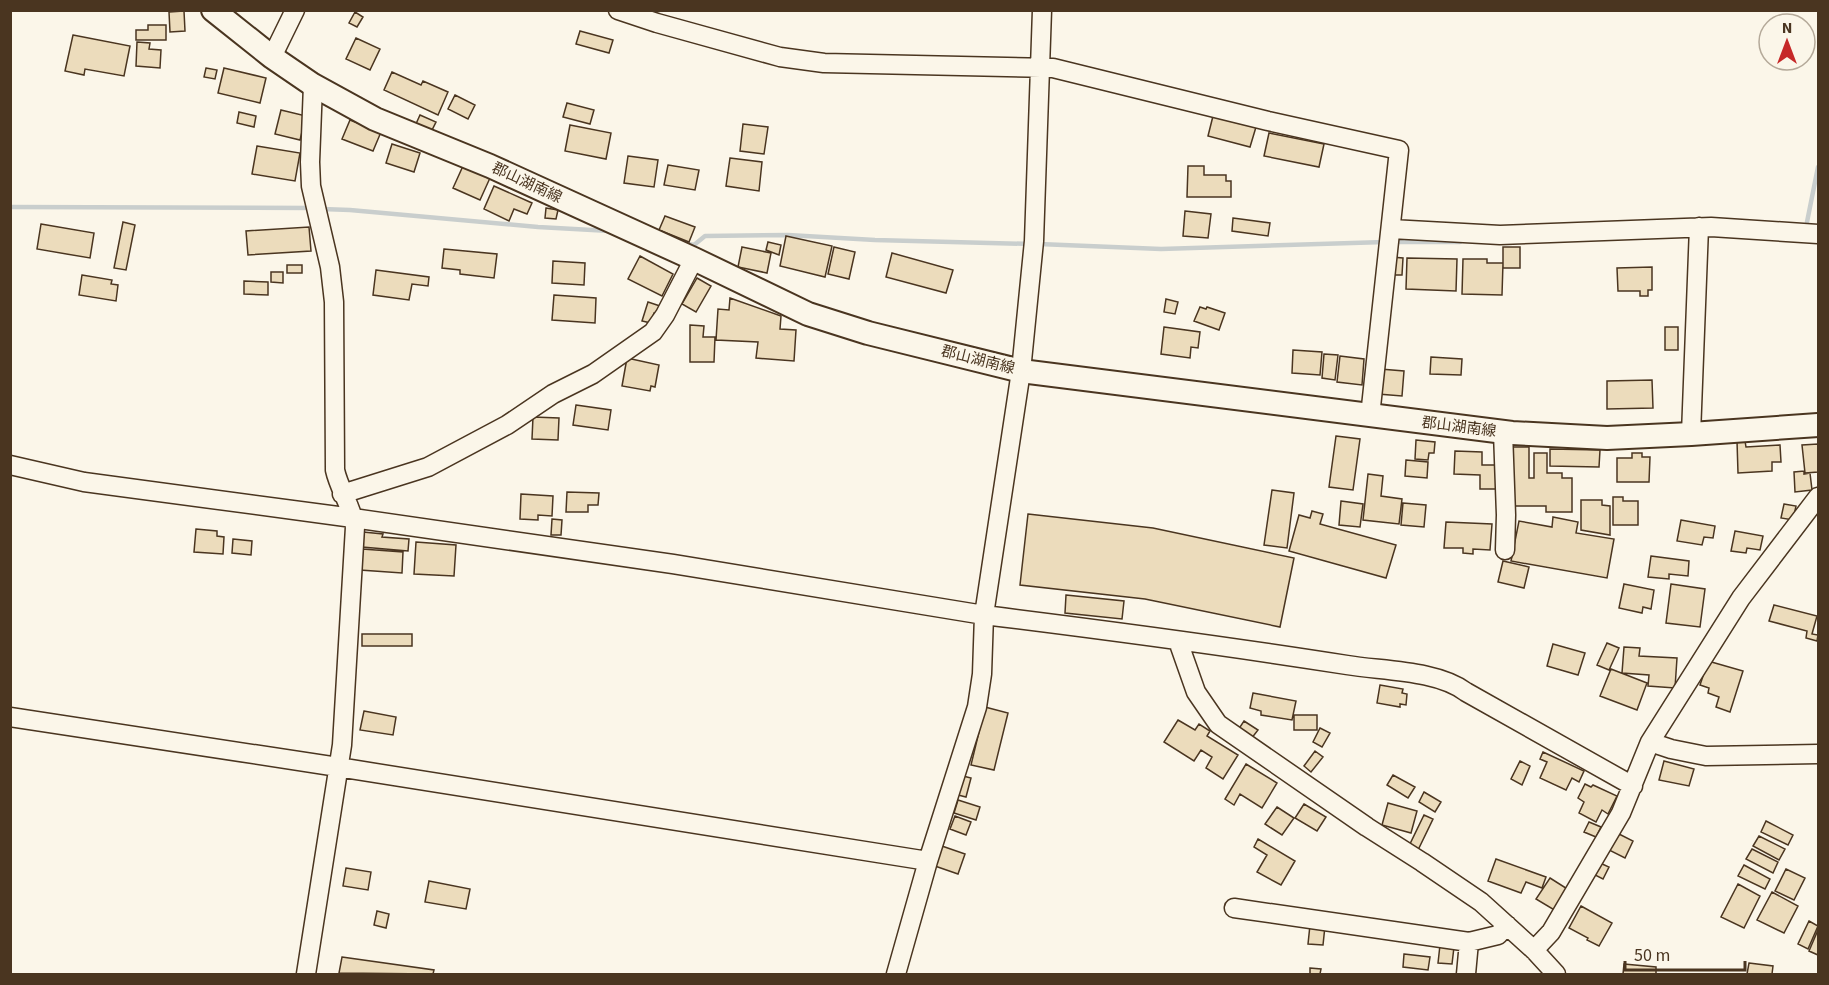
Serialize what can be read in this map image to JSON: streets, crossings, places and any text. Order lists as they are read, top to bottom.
{
  "streets": {
    "main road": ["郡山湖南線"]
  },
  "scale_bar": "50 m",
  "north": "top"
}
